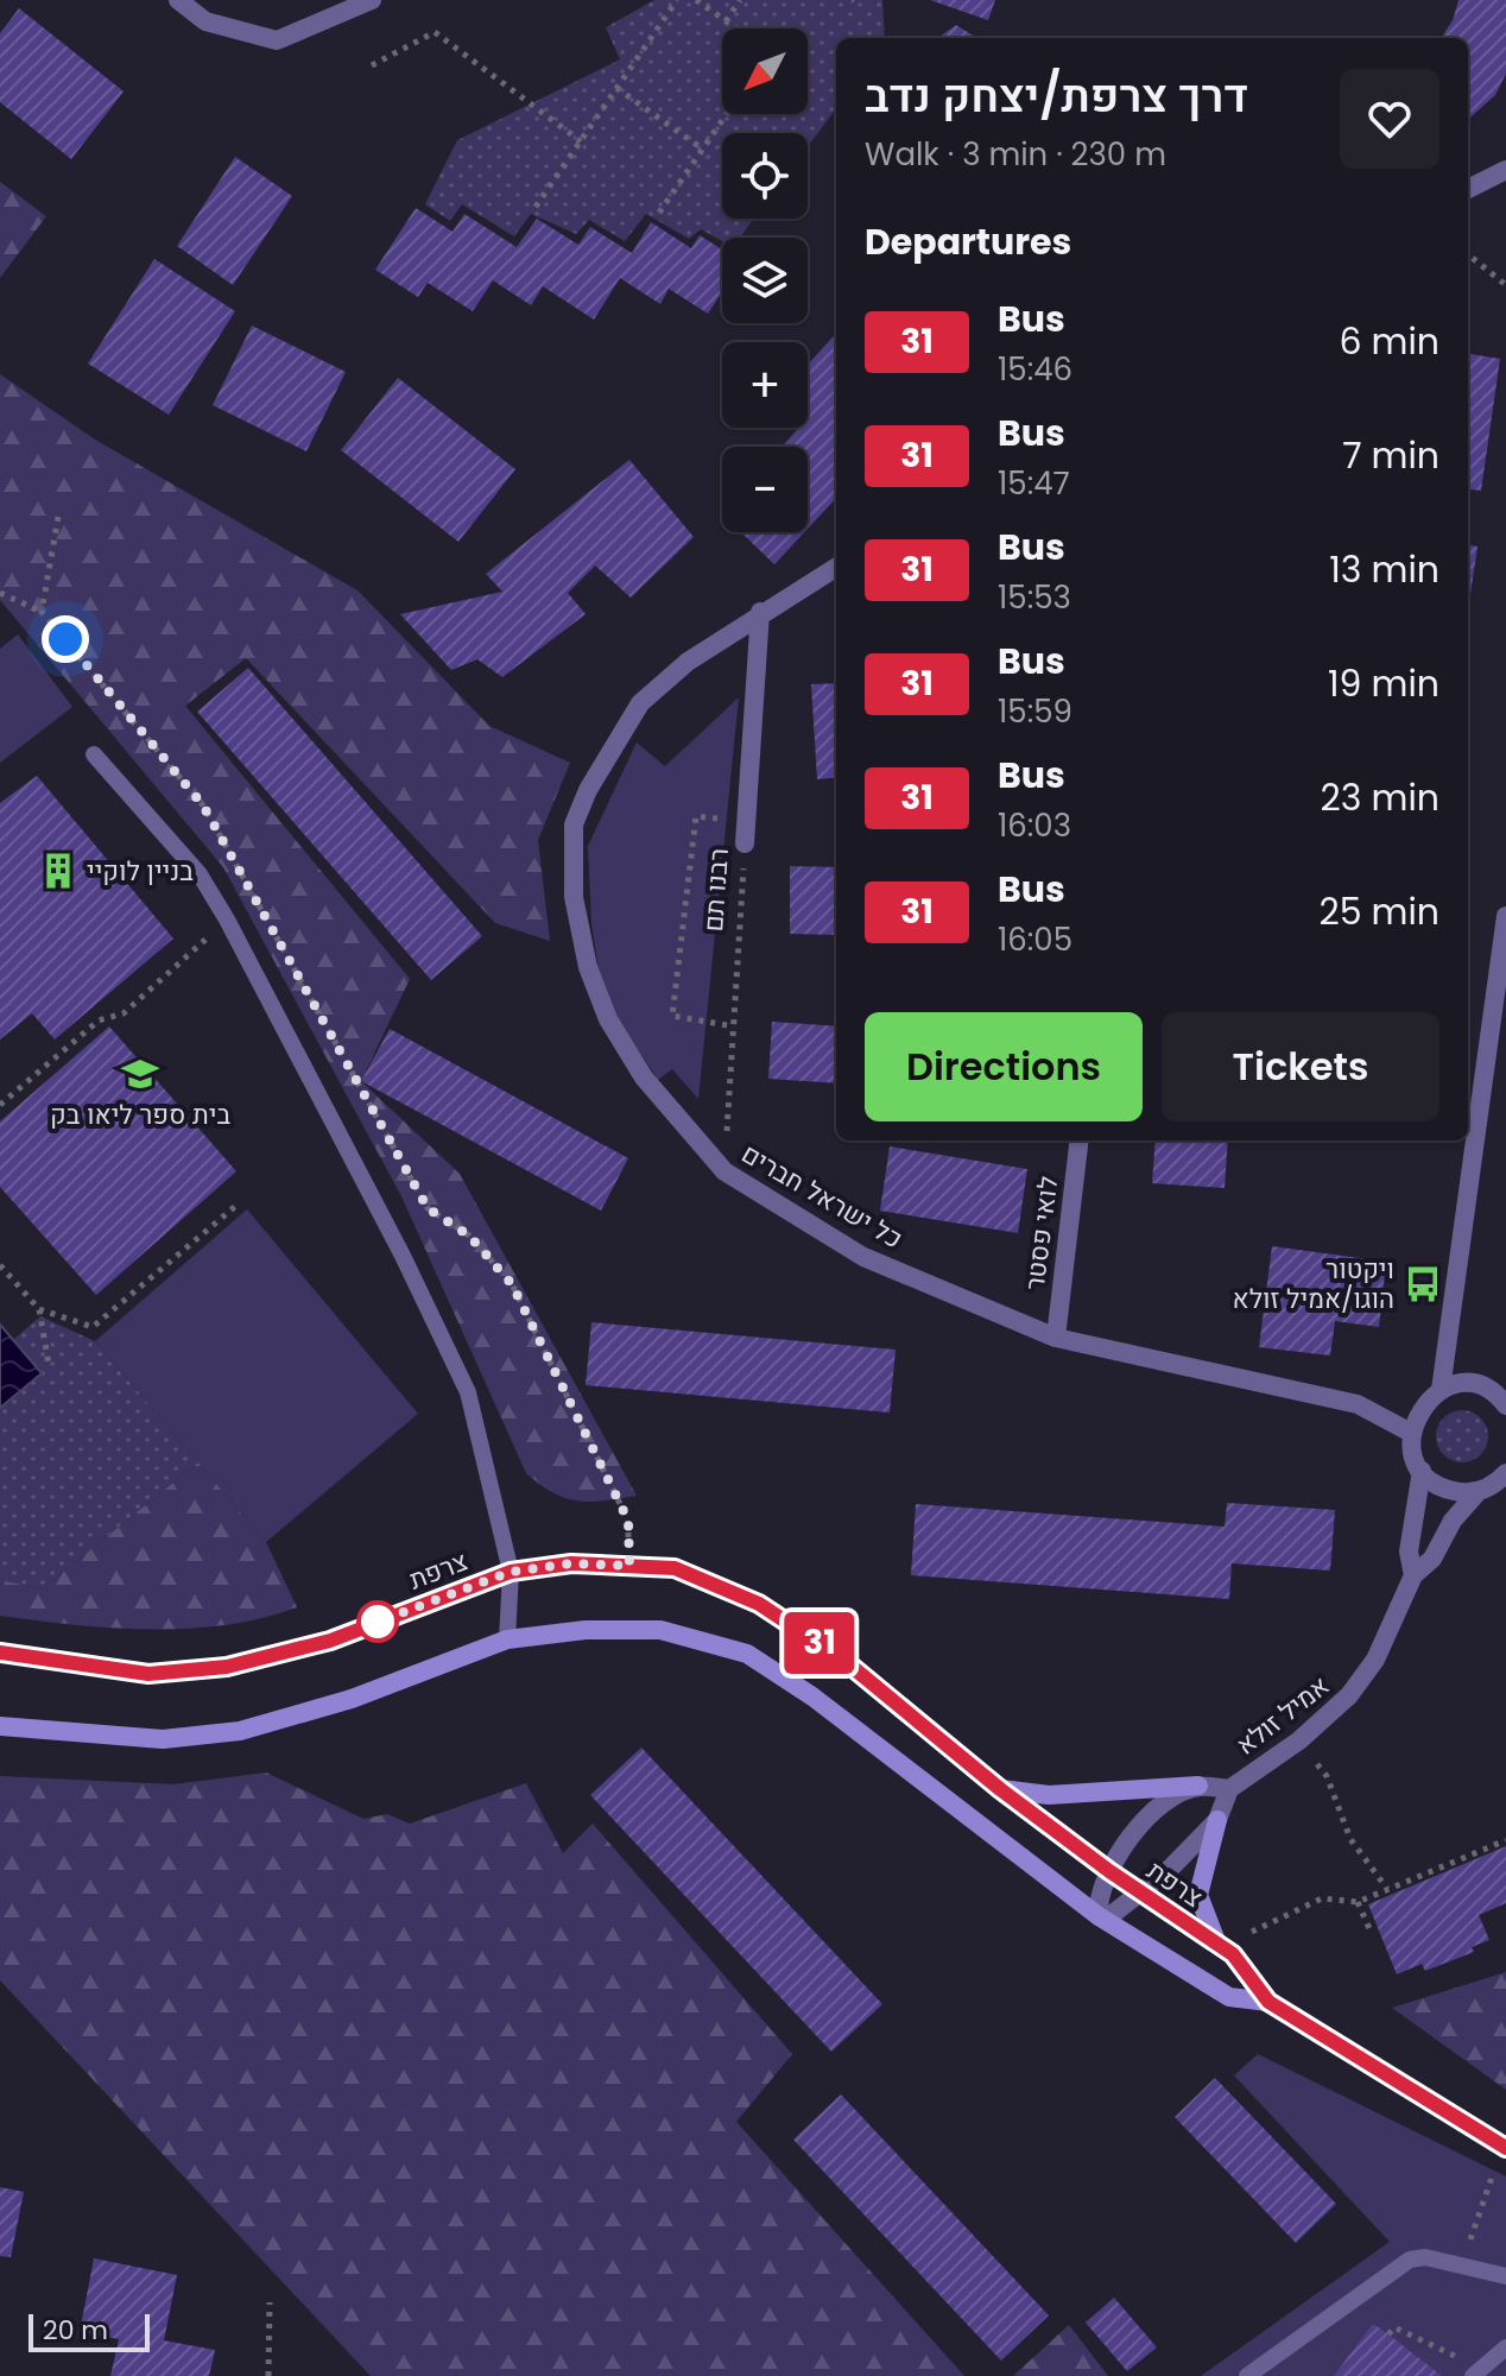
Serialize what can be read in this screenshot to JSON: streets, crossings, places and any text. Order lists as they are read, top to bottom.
{
  "streets": {
    "street": [
      "רבנו תם",
      "כל ישראל חברים",
      "לואי פסטר",
      "צרפת",
      "אמיל זולא"
    ]
  },
  "crossings": [
    ["רבנו תם", "כל ישראל חברים"],
    ["כל ישראל חברים", "לואי פסטר"],
    ["צרפת", "אמיל זולא"]
  ],
  "places": {
    "building": ["בניין לוקיי"],
    "school or university": ["בית ספר ליאו בק"],
    "bus stop": ["ויקטור הוגו/אמיל זולא"]
  },
  "lines": ["bus line 31"],
  "scale_bar": "20 m",
  "north": "bottom left",
  "page": {
    "on_map": "31",
    "map_buttons": ["+", "−"],
    "heading": [
      ["דרך צרפת/יצחק נדב", "Walk · 3 min · 230 m"],
      "Departures"
    ],
    "list": [
      {
        "mark": "31",
        "name": "Bus",
        "note": "15:46",
        "value": "6 min"
      },
      {
        "mark": "31",
        "name": "Bus",
        "note": "15:47",
        "value": "7 min"
      },
      {
        "mark": "31",
        "name": "Bus",
        "note": "15:53",
        "value": "13 min"
      },
      {
        "mark": "31",
        "name": "Bus",
        "note": "15:59",
        "value": "19 min"
      },
      {
        "mark": "31",
        "name": "Bus",
        "note": "16:03",
        "value": "23 min"
      },
      {
        "mark": "31",
        "name": "Bus",
        "note": "16:05",
        "value": "25 min"
      }
    ],
    "buttons": ["Directions", "Tickets"],
    "scale": "20 m"
  }
}
